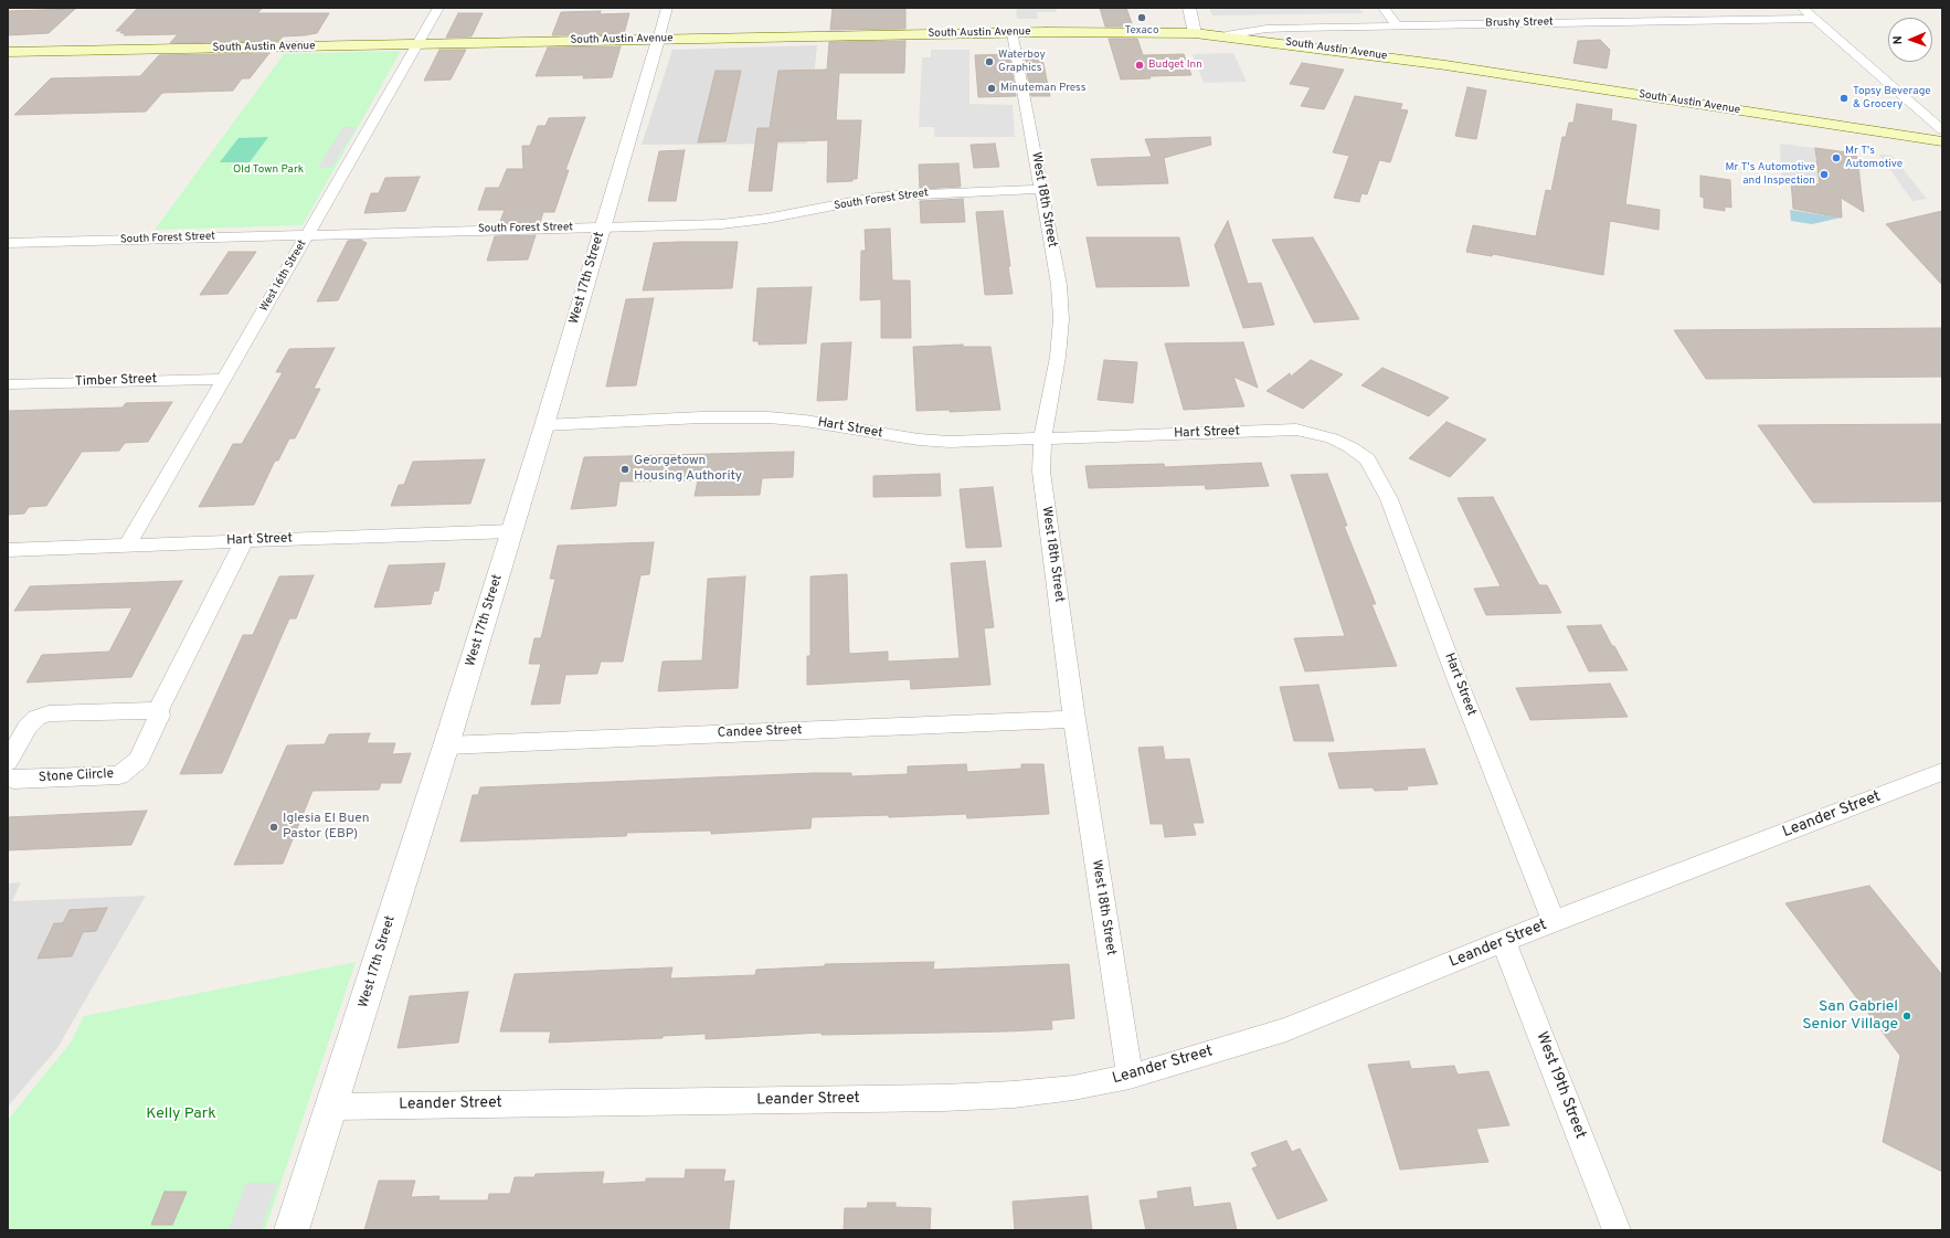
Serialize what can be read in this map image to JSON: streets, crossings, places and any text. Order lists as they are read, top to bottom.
{
  "streets": {
    "main road": ["South Austin Avenue"],
    "street": [
      "Brushy Street",
      "South Forest Street",
      "West 18th Street",
      "West 16th Street",
      "West 17th Street",
      "Timber Street",
      "Hart Street",
      "Candee Street",
      "Stone Ciircle",
      "Leander Street",
      "West 19th Street"
    ]
  },
  "crossings": [
    ["Brushy Street", "South Austin Avenue"],
    ["South Austin Avenue", "West 18th Street"],
    ["South Austin Avenue", "West 16th Street"],
    ["South Austin Avenue", "West 17th Street"],
    ["South Forest Street", "West 18th Street"],
    ["South Forest Street", "West 16th Street"],
    ["South Forest Street", "West 17th Street"],
    ["West 18th Street", "Hart Street"],
    ["West 18th Street", "Candee Street"],
    ["West 18th Street", "Leander Street"],
    ["West 16th Street", "Timber Street"],
    ["West 16th Street", "Hart Street"],
    ["West 17th Street", "Hart Street"],
    ["West 17th Street", "Candee Street"],
    ["West 17th Street", "Leander Street"],
    ["Hart Street", "Stone Ciircle"],
    ["Hart Street", "Leander Street"],
    ["Leander Street", "West 19th Street"]
  ],
  "parks": ["Old Town Park", "Kelly Park"],
  "places": [
    "Texaco",
    "Waterboy Graphics",
    "Budget Inn",
    "Minuteman Press",
    "Topsy Beverage & Grocery",
    "Mr T's Automotive",
    "Mr T's Automotive and Inspection",
    "Georgetown Housing Authority",
    "Iglesia El Buen Pastor (EBP)",
    "San Gabriel Senior Village"
  ],
  "north": "left"
}
